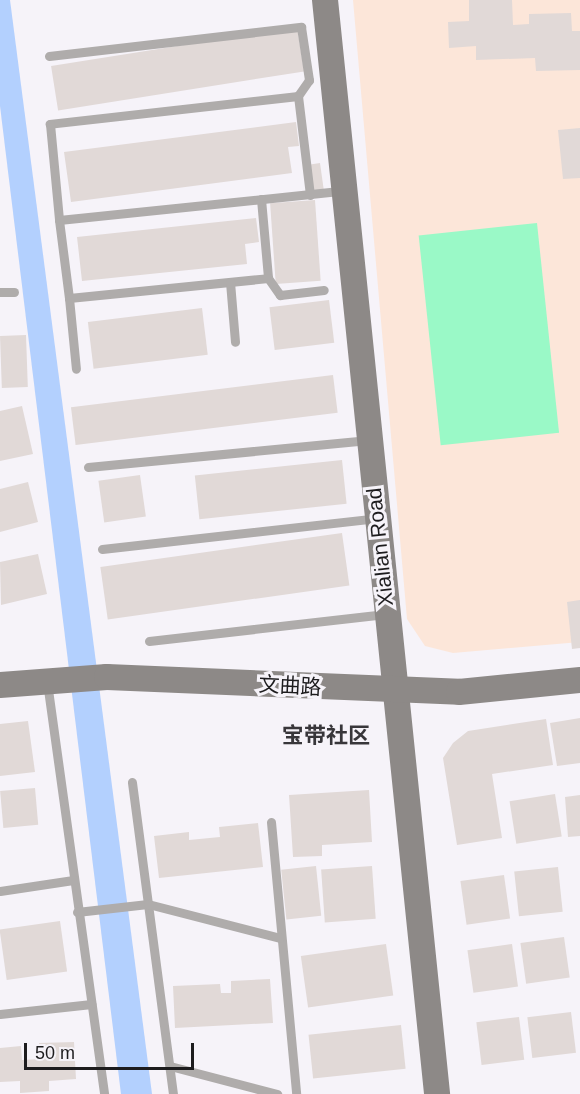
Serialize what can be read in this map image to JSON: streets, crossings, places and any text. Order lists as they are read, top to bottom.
{
  "streets": {
    "street": ["Xialian Road", "文曲路"]
  },
  "crossings": [
    ["Xialian Road", "文曲路"]
  ],
  "districts": ["宝带社区"],
  "scale_bar": "50 m"
}
